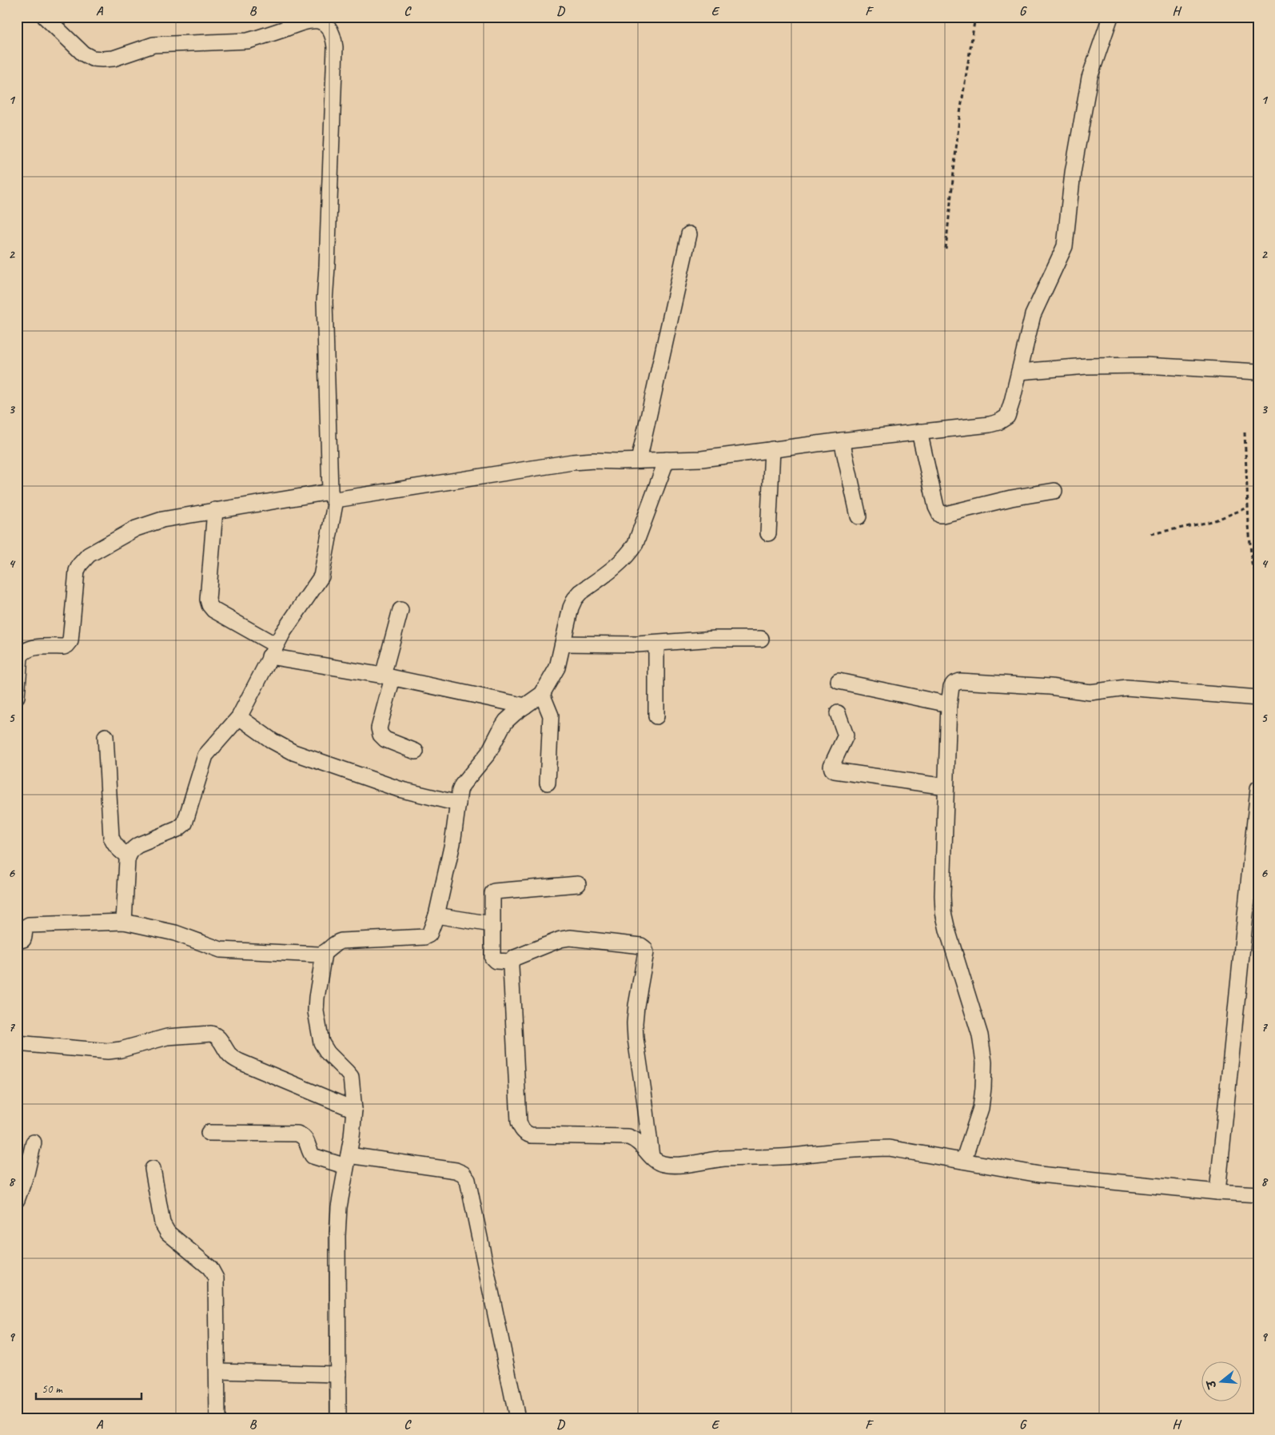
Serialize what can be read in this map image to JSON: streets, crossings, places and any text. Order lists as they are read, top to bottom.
{
  "scale_bar": "50 m",
  "north": "left",
  "grid": {
    "columns": [
      "A",
      "B",
      "C",
      "D",
      "E",
      "F",
      "G",
      "H"
    ],
    "rows": [
      "1",
      "2",
      "3",
      "4",
      "5",
      "6",
      "7",
      "8",
      "9"
    ]
  }
}
